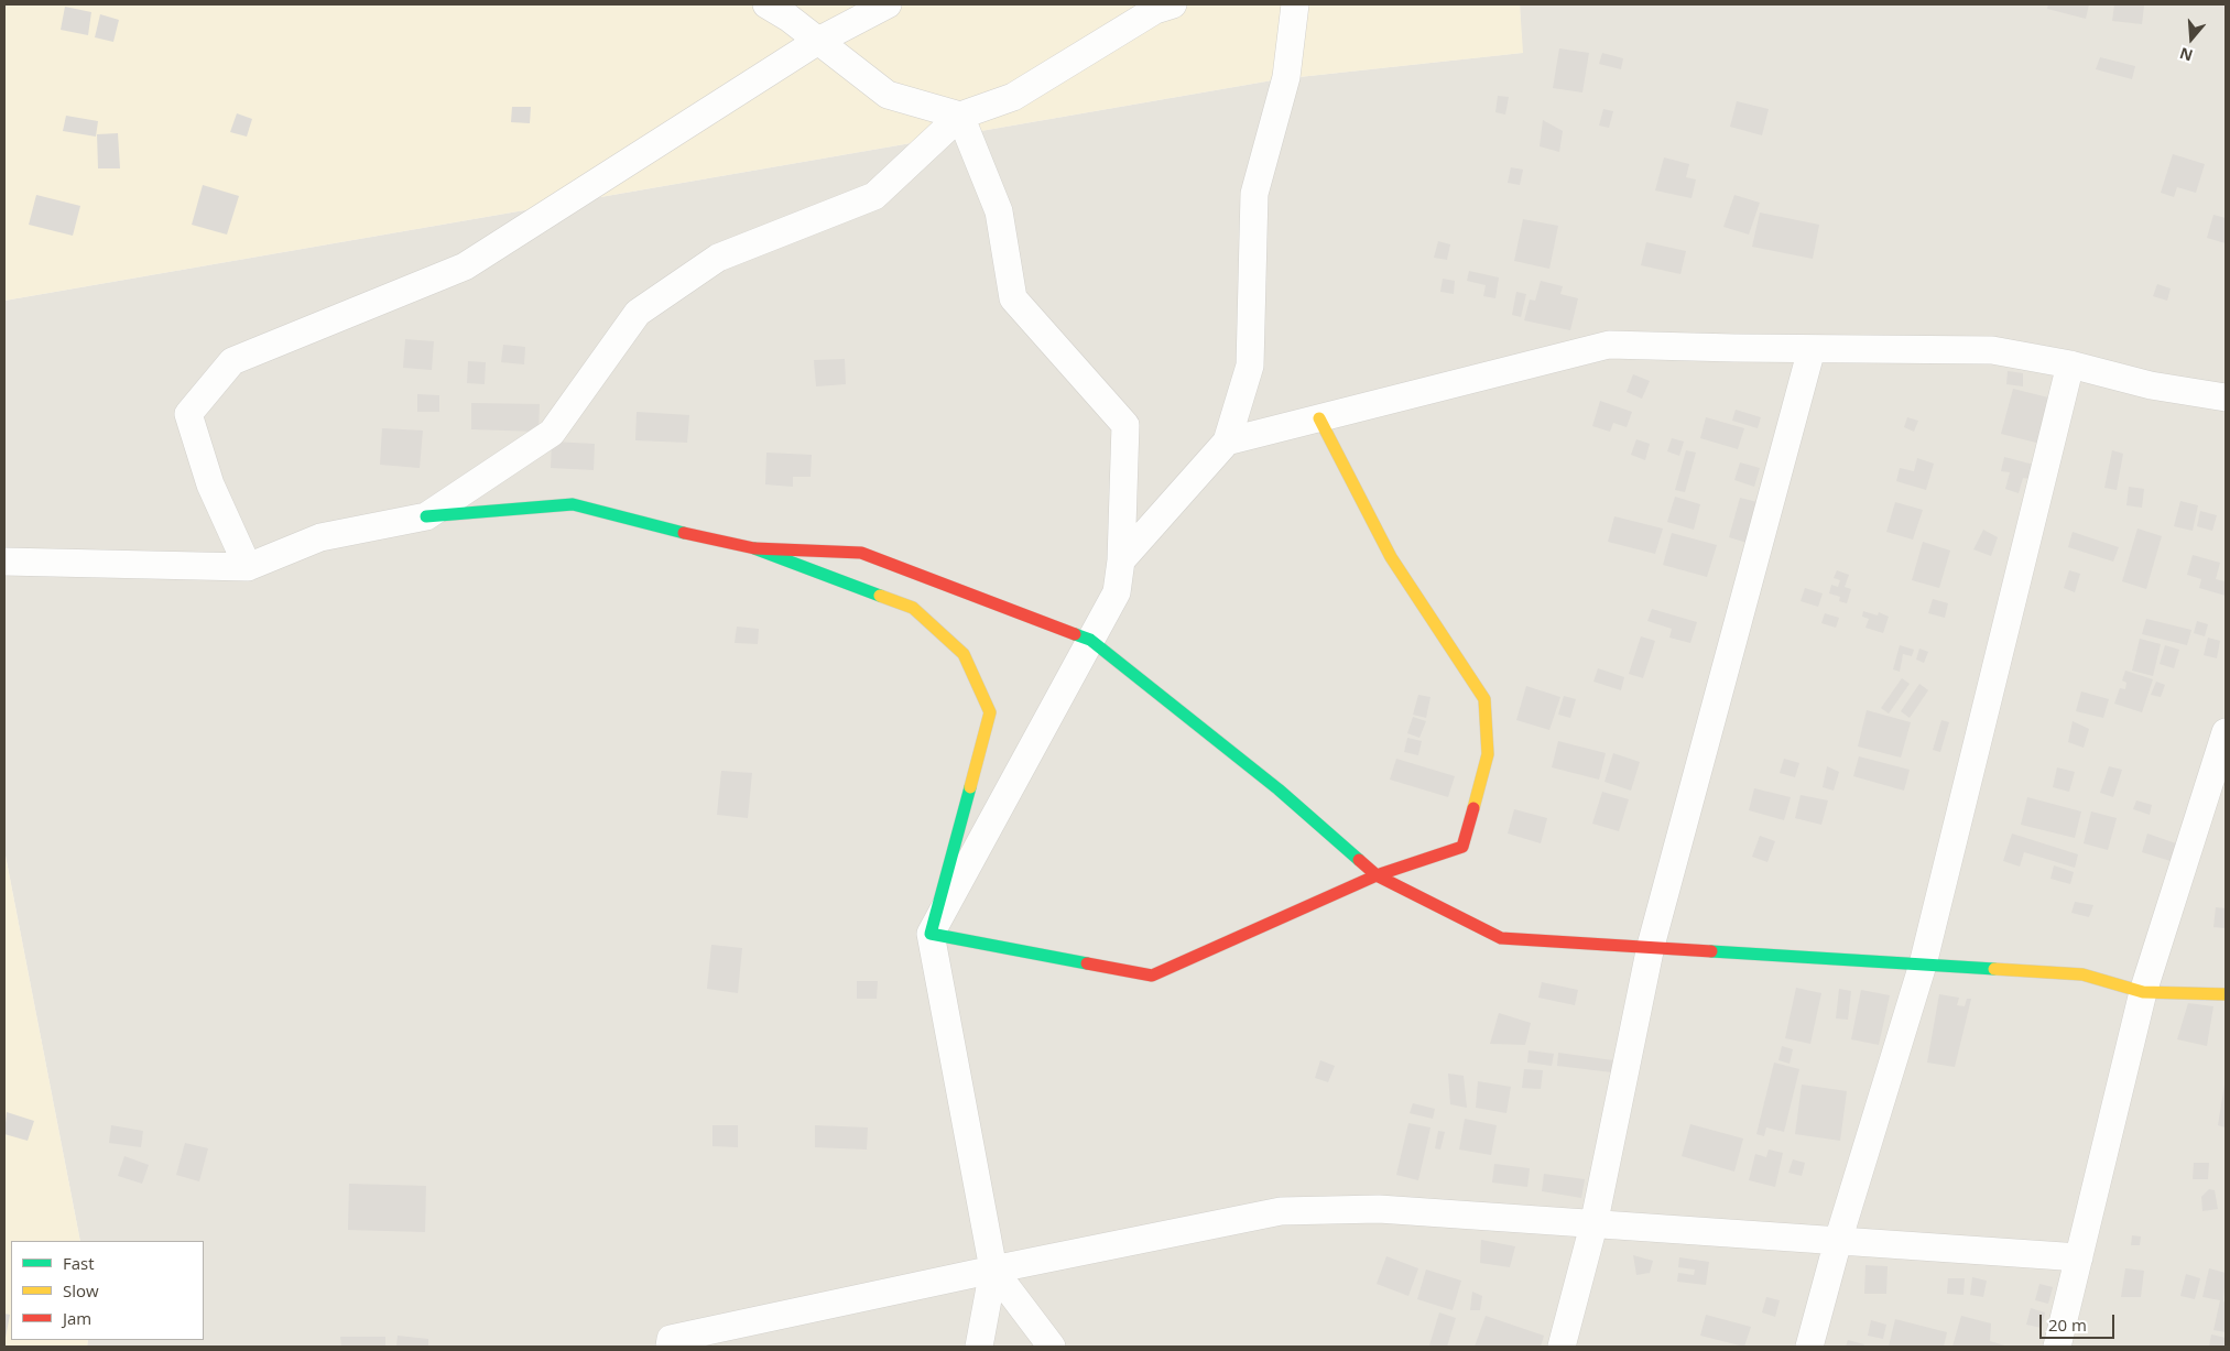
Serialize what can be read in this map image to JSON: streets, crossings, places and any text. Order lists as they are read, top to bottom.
{
  "legend": ["Fast", "Slow", "Jam"],
  "scale_bar": "20 m",
  "north": "bottom"
}
